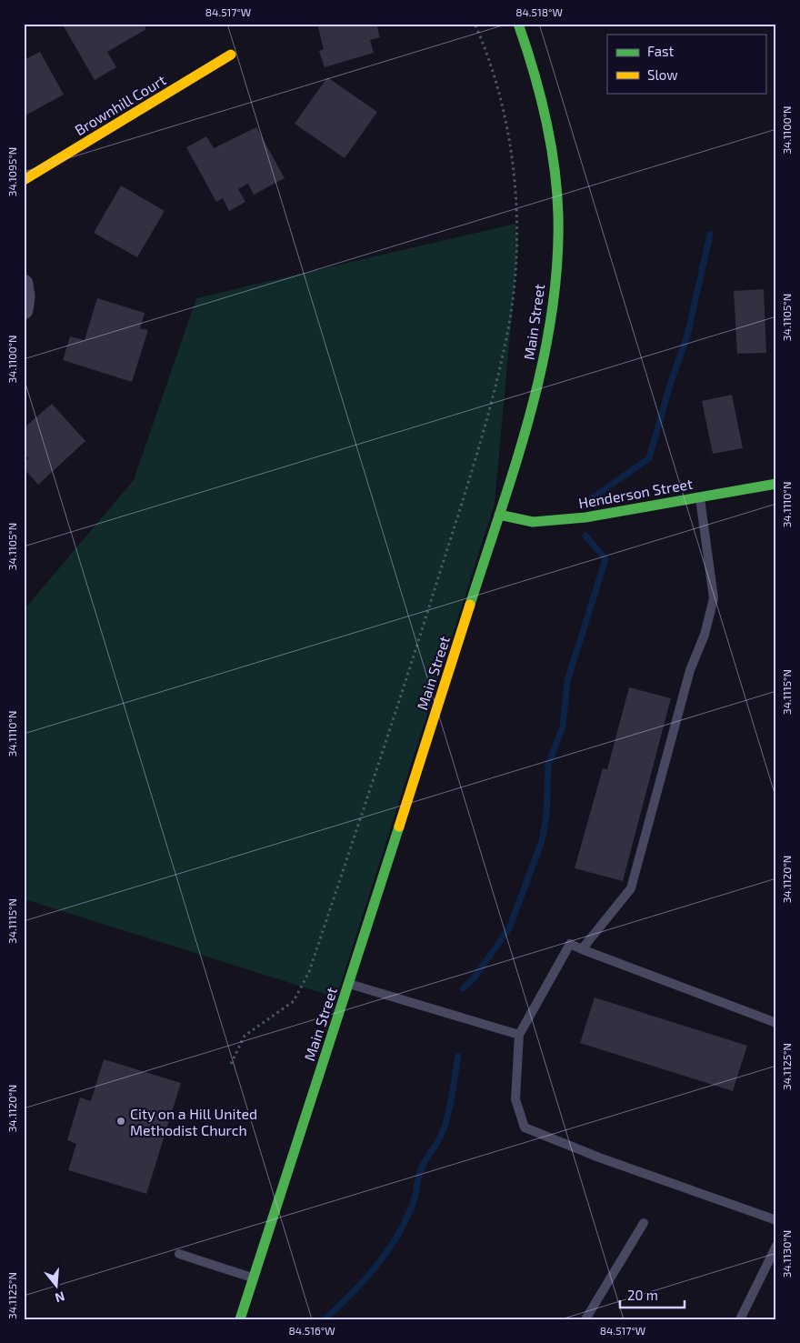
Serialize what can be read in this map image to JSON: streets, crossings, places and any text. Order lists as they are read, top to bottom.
{
  "streets": {
    "main road": ["Brownhill Court", "Main Street", "Henderson Street"]
  },
  "crossings": [
    ["Main Street", "Henderson Street"]
  ],
  "places": ["City on a Hill United Methodist Church"],
  "legend": ["Fast", "Slow"],
  "scale_bar": "20 m",
  "north": "bottom",
  "coordinates": [
    "84.517°W",
    "84.518°W",
    "34.1100°N",
    "34.1095°N",
    "34.1105°N",
    "34.1110°N",
    "34.1115°N",
    "34.1120°N",
    "34.1125°N",
    "34.1130°N",
    "84.516°W"
  ]
}
